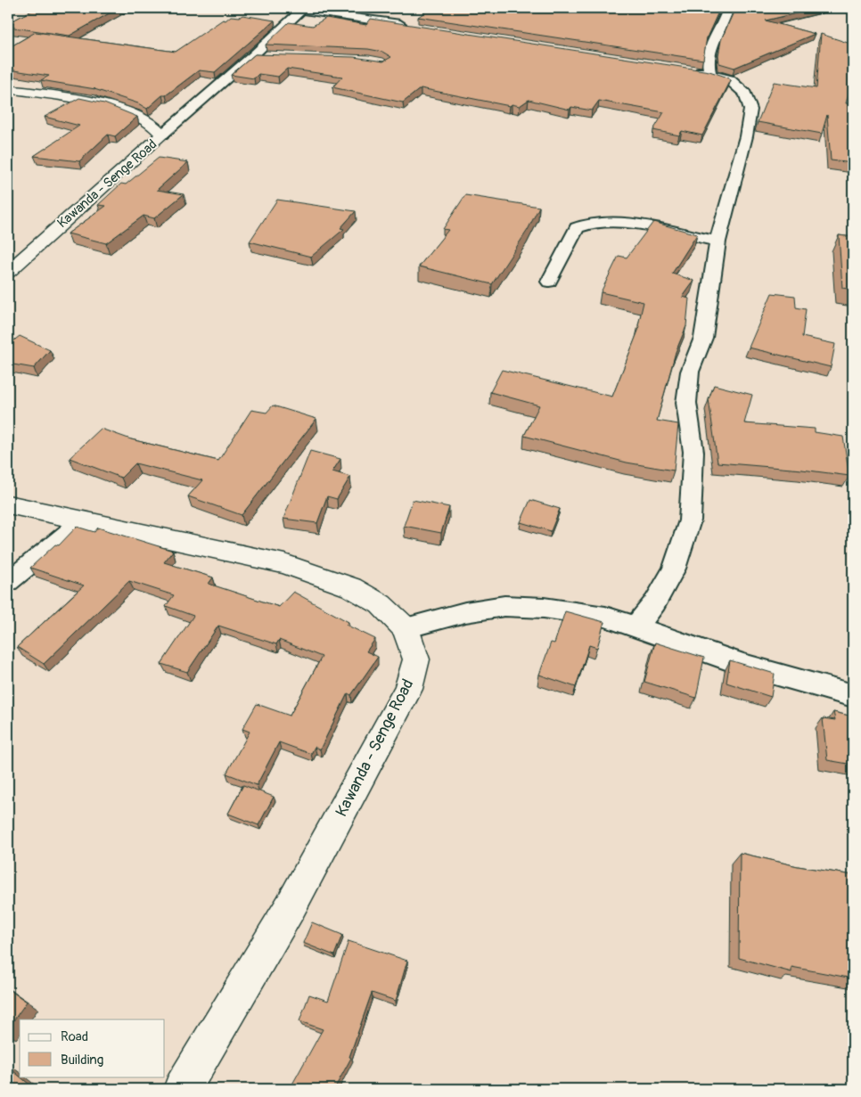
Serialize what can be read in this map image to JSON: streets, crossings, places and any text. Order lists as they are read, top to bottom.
{
  "streets": {
    "street": ["Kawanda - Senge Road"]
  },
  "legend": ["Road", "Building"]
}
